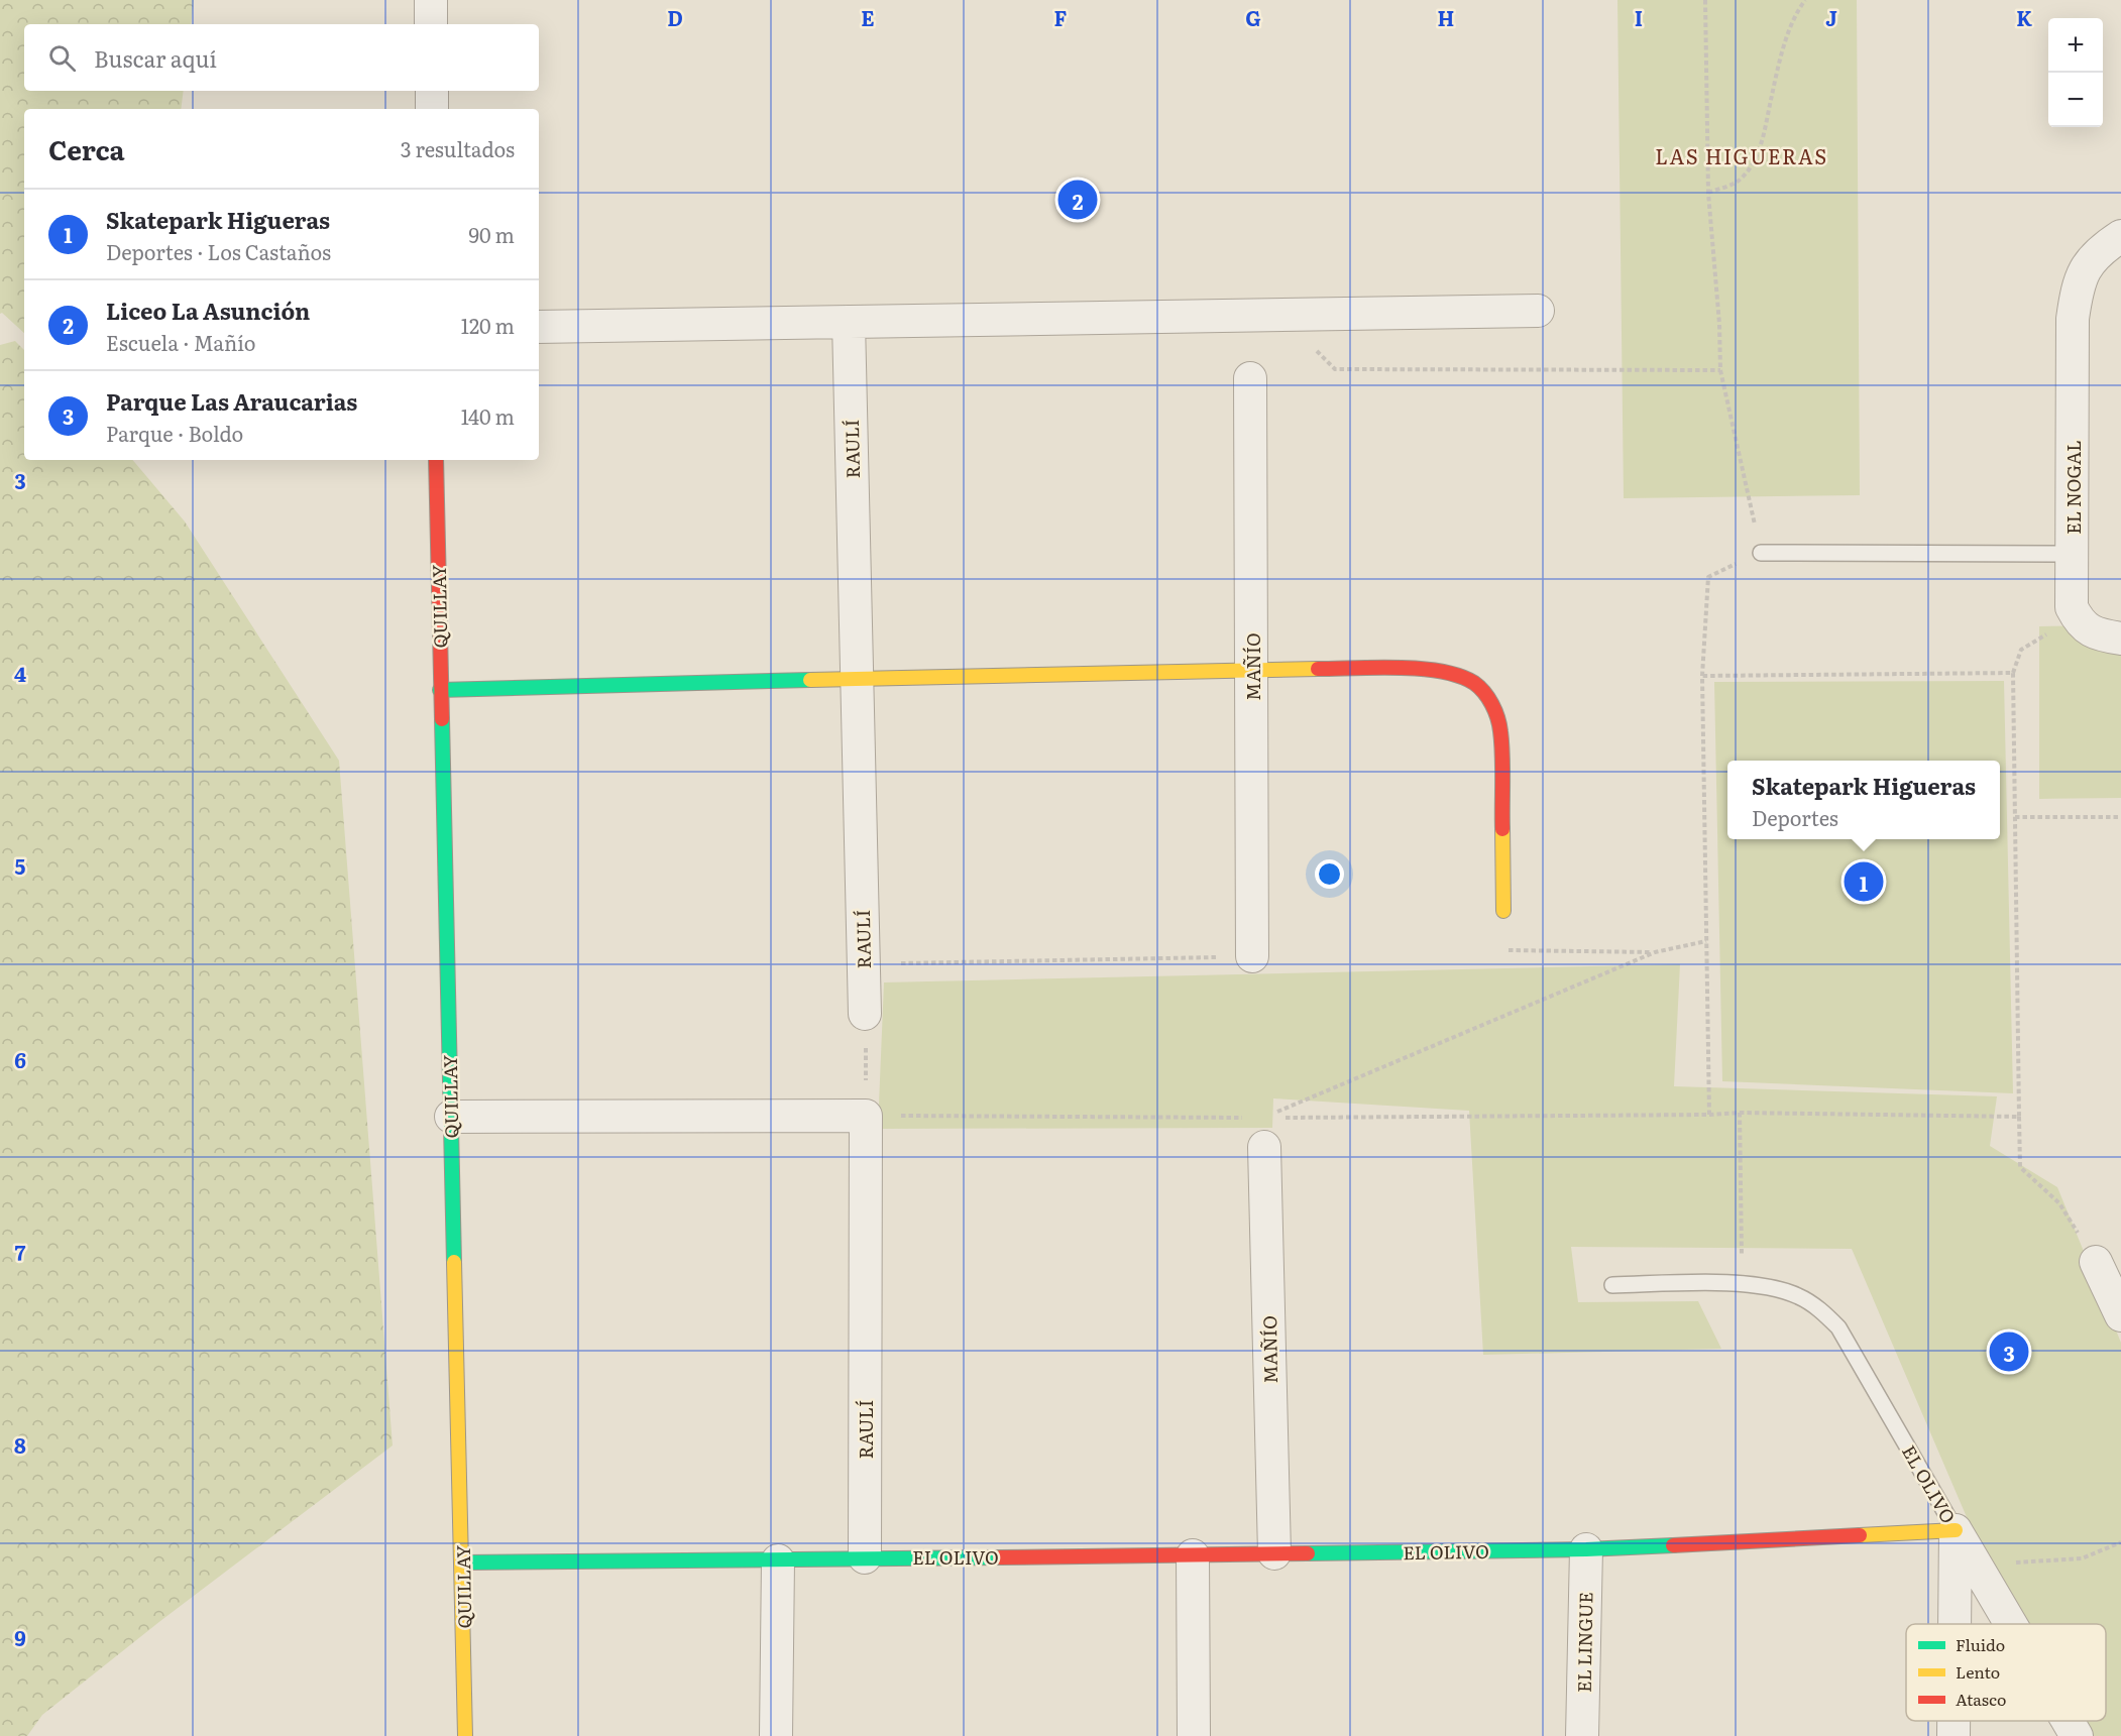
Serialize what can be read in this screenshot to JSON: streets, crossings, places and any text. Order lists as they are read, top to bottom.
{
  "streets": {
    "street": [
      "RAULÍ",
      "EL NOGAL",
      "QUILLAY",
      "MAÑÍO",
      "EL OLIVO",
      "EL LINGUE"
    ]
  },
  "crossings": [
    ["RAULÍ", "EL OLIVO"],
    ["QUILLAY", "EL OLIVO"],
    ["MAÑÍO", "EL OLIVO"],
    ["EL OLIVO", "EL LINGUE"]
  ],
  "districts": ["LAS HIGUERAS"],
  "legend": ["Fluido", "Lento", "Atasco"],
  "page": {
    "map_buttons": ["+", "−"],
    "search": "Buscar aquí",
    "heading": ["Cerca", "3 resultados"],
    "pins": ["2", "1", "3"],
    "list": [
      {
        "mark": "1",
        "name": "Skatepark Higueras",
        "note": "Deportes · Los Castaños",
        "value": "90 m"
      },
      {
        "mark": "2",
        "name": "Liceo La Asunción",
        "note": "Escuela · Mañío",
        "value": "120 m"
      },
      {
        "mark": "3",
        "name": "Parque Las Araucarias",
        "note": "Parque · Boldo",
        "value": "140 m"
      }
    ],
    "popup": ["Skatepark Higueras", "Deportes"]
  },
  "grid": {
    "columns": [
      "D",
      "E",
      "F",
      "G",
      "H",
      "I",
      "J",
      "K"
    ],
    "rows": [
      "3",
      "4",
      "5",
      "6",
      "7",
      "8",
      "9"
    ]
  }
}
